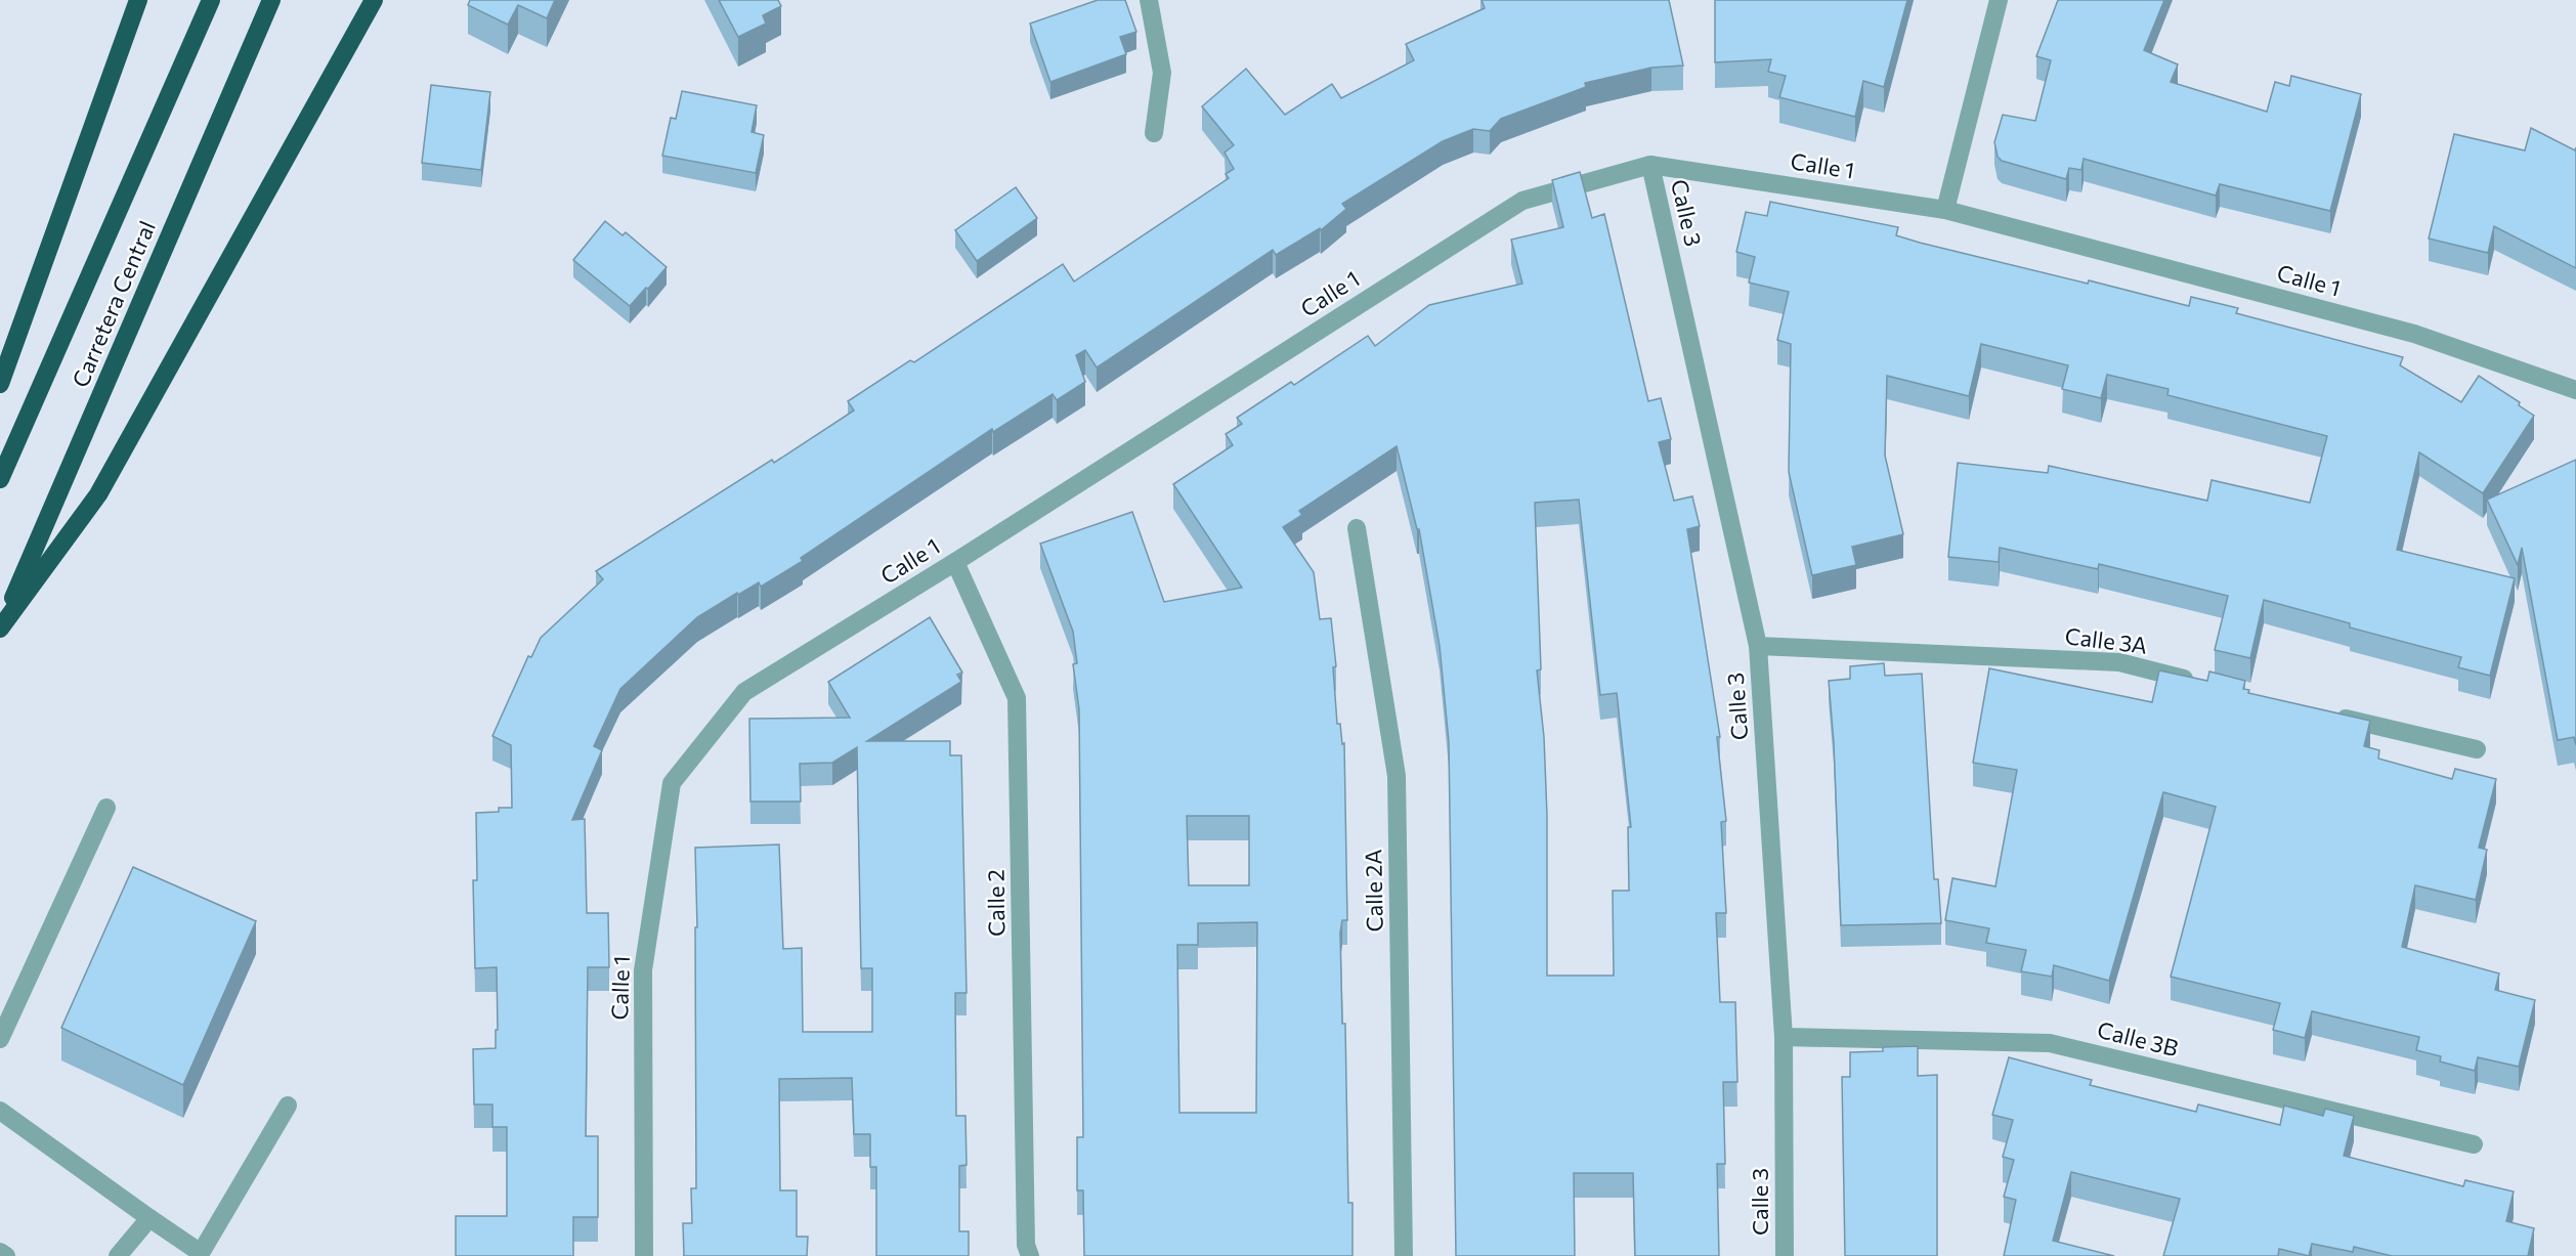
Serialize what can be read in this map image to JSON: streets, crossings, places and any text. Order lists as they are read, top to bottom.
{
  "streets": {
    "highway": ["Carretera Central"],
    "street": [
      "Calle 1",
      "Calle 3",
      "Calle 3A",
      "Calle 2A",
      "Calle 2",
      "Calle 3B"
    ]
  },
  "crossings": [
    ["Calle 1", "Calle 3"],
    ["Calle 1", "Calle 2"],
    ["Calle 3", "Calle 3A"],
    ["Calle 3", "Calle 3B"]
  ]
}
